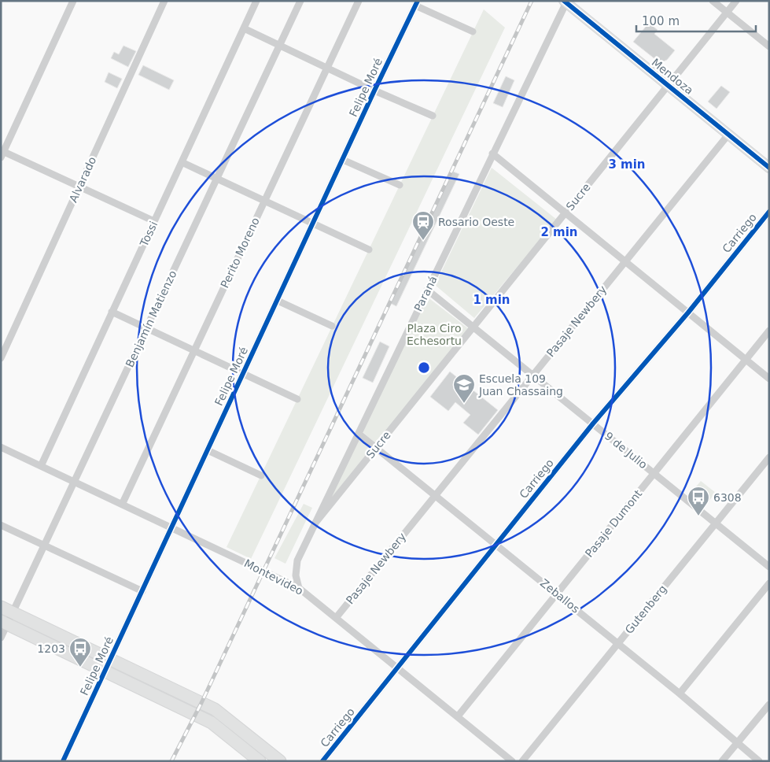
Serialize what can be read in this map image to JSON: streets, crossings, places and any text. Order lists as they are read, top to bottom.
{
  "streets": {
    "main road": ["Mendoza"],
    "street": [
      "Felipe Moré",
      "Alvarado",
      "Sucre",
      "Carriego",
      "Tossi",
      "Perito Moreno",
      "Paraná",
      "Benjamín Matienzo",
      "Pasaje Newbery",
      "9 de Julio",
      "Pasaje Dumont",
      "Montevideo",
      "Zeballos",
      "Gutenberg"
    ]
  },
  "crossings": [
    ["Mendoza", "Sucre"],
    ["Mendoza", "Paraná"],
    ["Mendoza", "Pasaje Newbery"],
    ["Felipe Moré", "Montevideo"],
    ["Sucre", "Paraná"],
    ["Sucre", "9 de Julio"],
    ["Sucre", "Zeballos"],
    ["Carriego", "9 de Julio"],
    ["Carriego", "Montevideo"],
    ["Carriego", "Zeballos"],
    ["Tossi", "Montevideo"],
    ["Perito Moreno", "Montevideo"],
    ["Paraná", "9 de Julio"],
    ["Paraná", "Montevideo"],
    ["Paraná", "Zeballos"],
    ["Benjamín Matienzo", "Montevideo"],
    ["Pasaje Newbery", "9 de Julio"],
    ["Pasaje Newbery", "Montevideo"],
    ["Pasaje Newbery", "Zeballos"],
    ["9 de Julio", "Pasaje Dumont"],
    ["9 de Julio", "Gutenberg"],
    ["Pasaje Dumont", "Montevideo"],
    ["Pasaje Dumont", "Zeballos"],
    ["Zeballos", "Gutenberg"]
  ],
  "parks": ["Plaza Ciro Echesortu"],
  "places": {
    "station": ["Rosario Oeste"],
    "school or university": ["Escuela 109 Juan Chassaing"],
    "bus stop": ["6308", "1203"]
  },
  "scale_bar": "100 m",
  "rings": ["3 min", "2 min", "1 min"]
}
